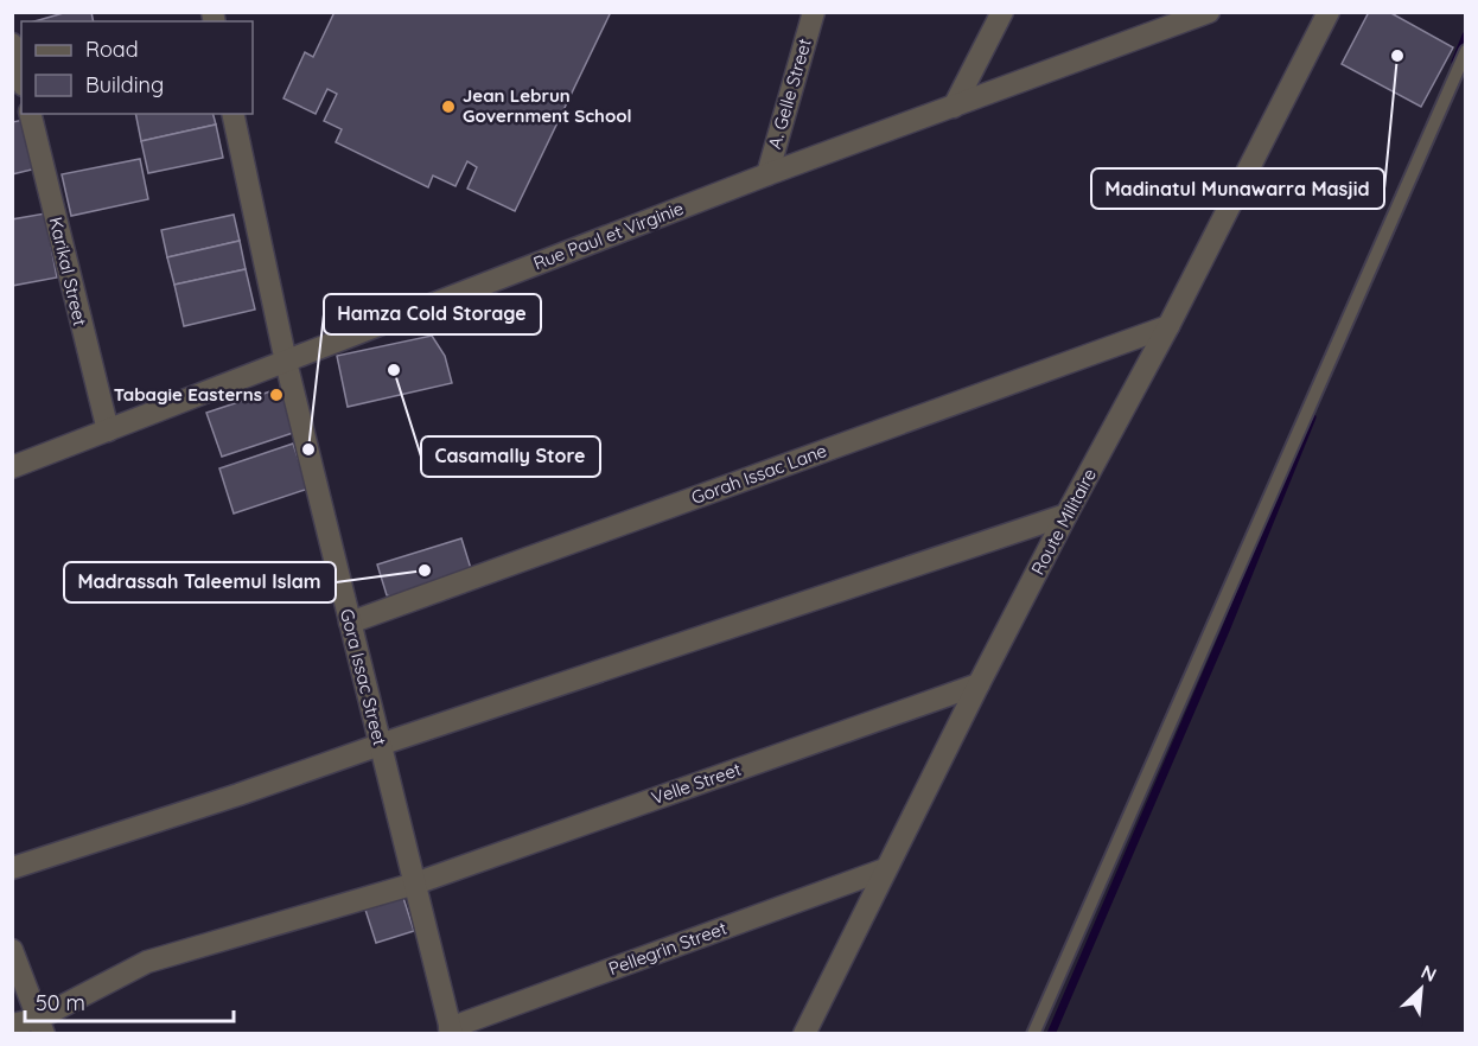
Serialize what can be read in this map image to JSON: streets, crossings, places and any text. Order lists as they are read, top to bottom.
{
  "streets": {
    "street": [
      "A. Gelle Street",
      "Rue Paul et Virginie",
      "Karikal Street",
      "Gorah Issac Lane",
      "Route Militaire",
      "Gora Issac Street",
      "Velle Street",
      "Pellegrin Street"
    ]
  },
  "crossings": [
    ["A. Gelle Street", "Rue Paul et Virginie"],
    ["Rue Paul et Virginie", "Karikal Street"],
    ["Rue Paul et Virginie", "Gora Issac Street"],
    ["Gorah Issac Lane", "Route Militaire"],
    ["Gorah Issac Lane", "Gora Issac Street"],
    ["Route Militaire", "Velle Street"],
    ["Route Militaire", "Pellegrin Street"],
    ["Gora Issac Street", "Velle Street"],
    ["Gora Issac Street", "Pellegrin Street"]
  ],
  "places": [
    "Madinatul Munawarra Masjid",
    "Jean Lebrun Government School",
    "Casamally Store",
    "Tabagie Easterns",
    "Hamza Cold Storage",
    "Madrassah Taleemul Islam"
  ],
  "legend": ["Road", "Building"],
  "scale_bar": "50 m",
  "north": "top right"
}
